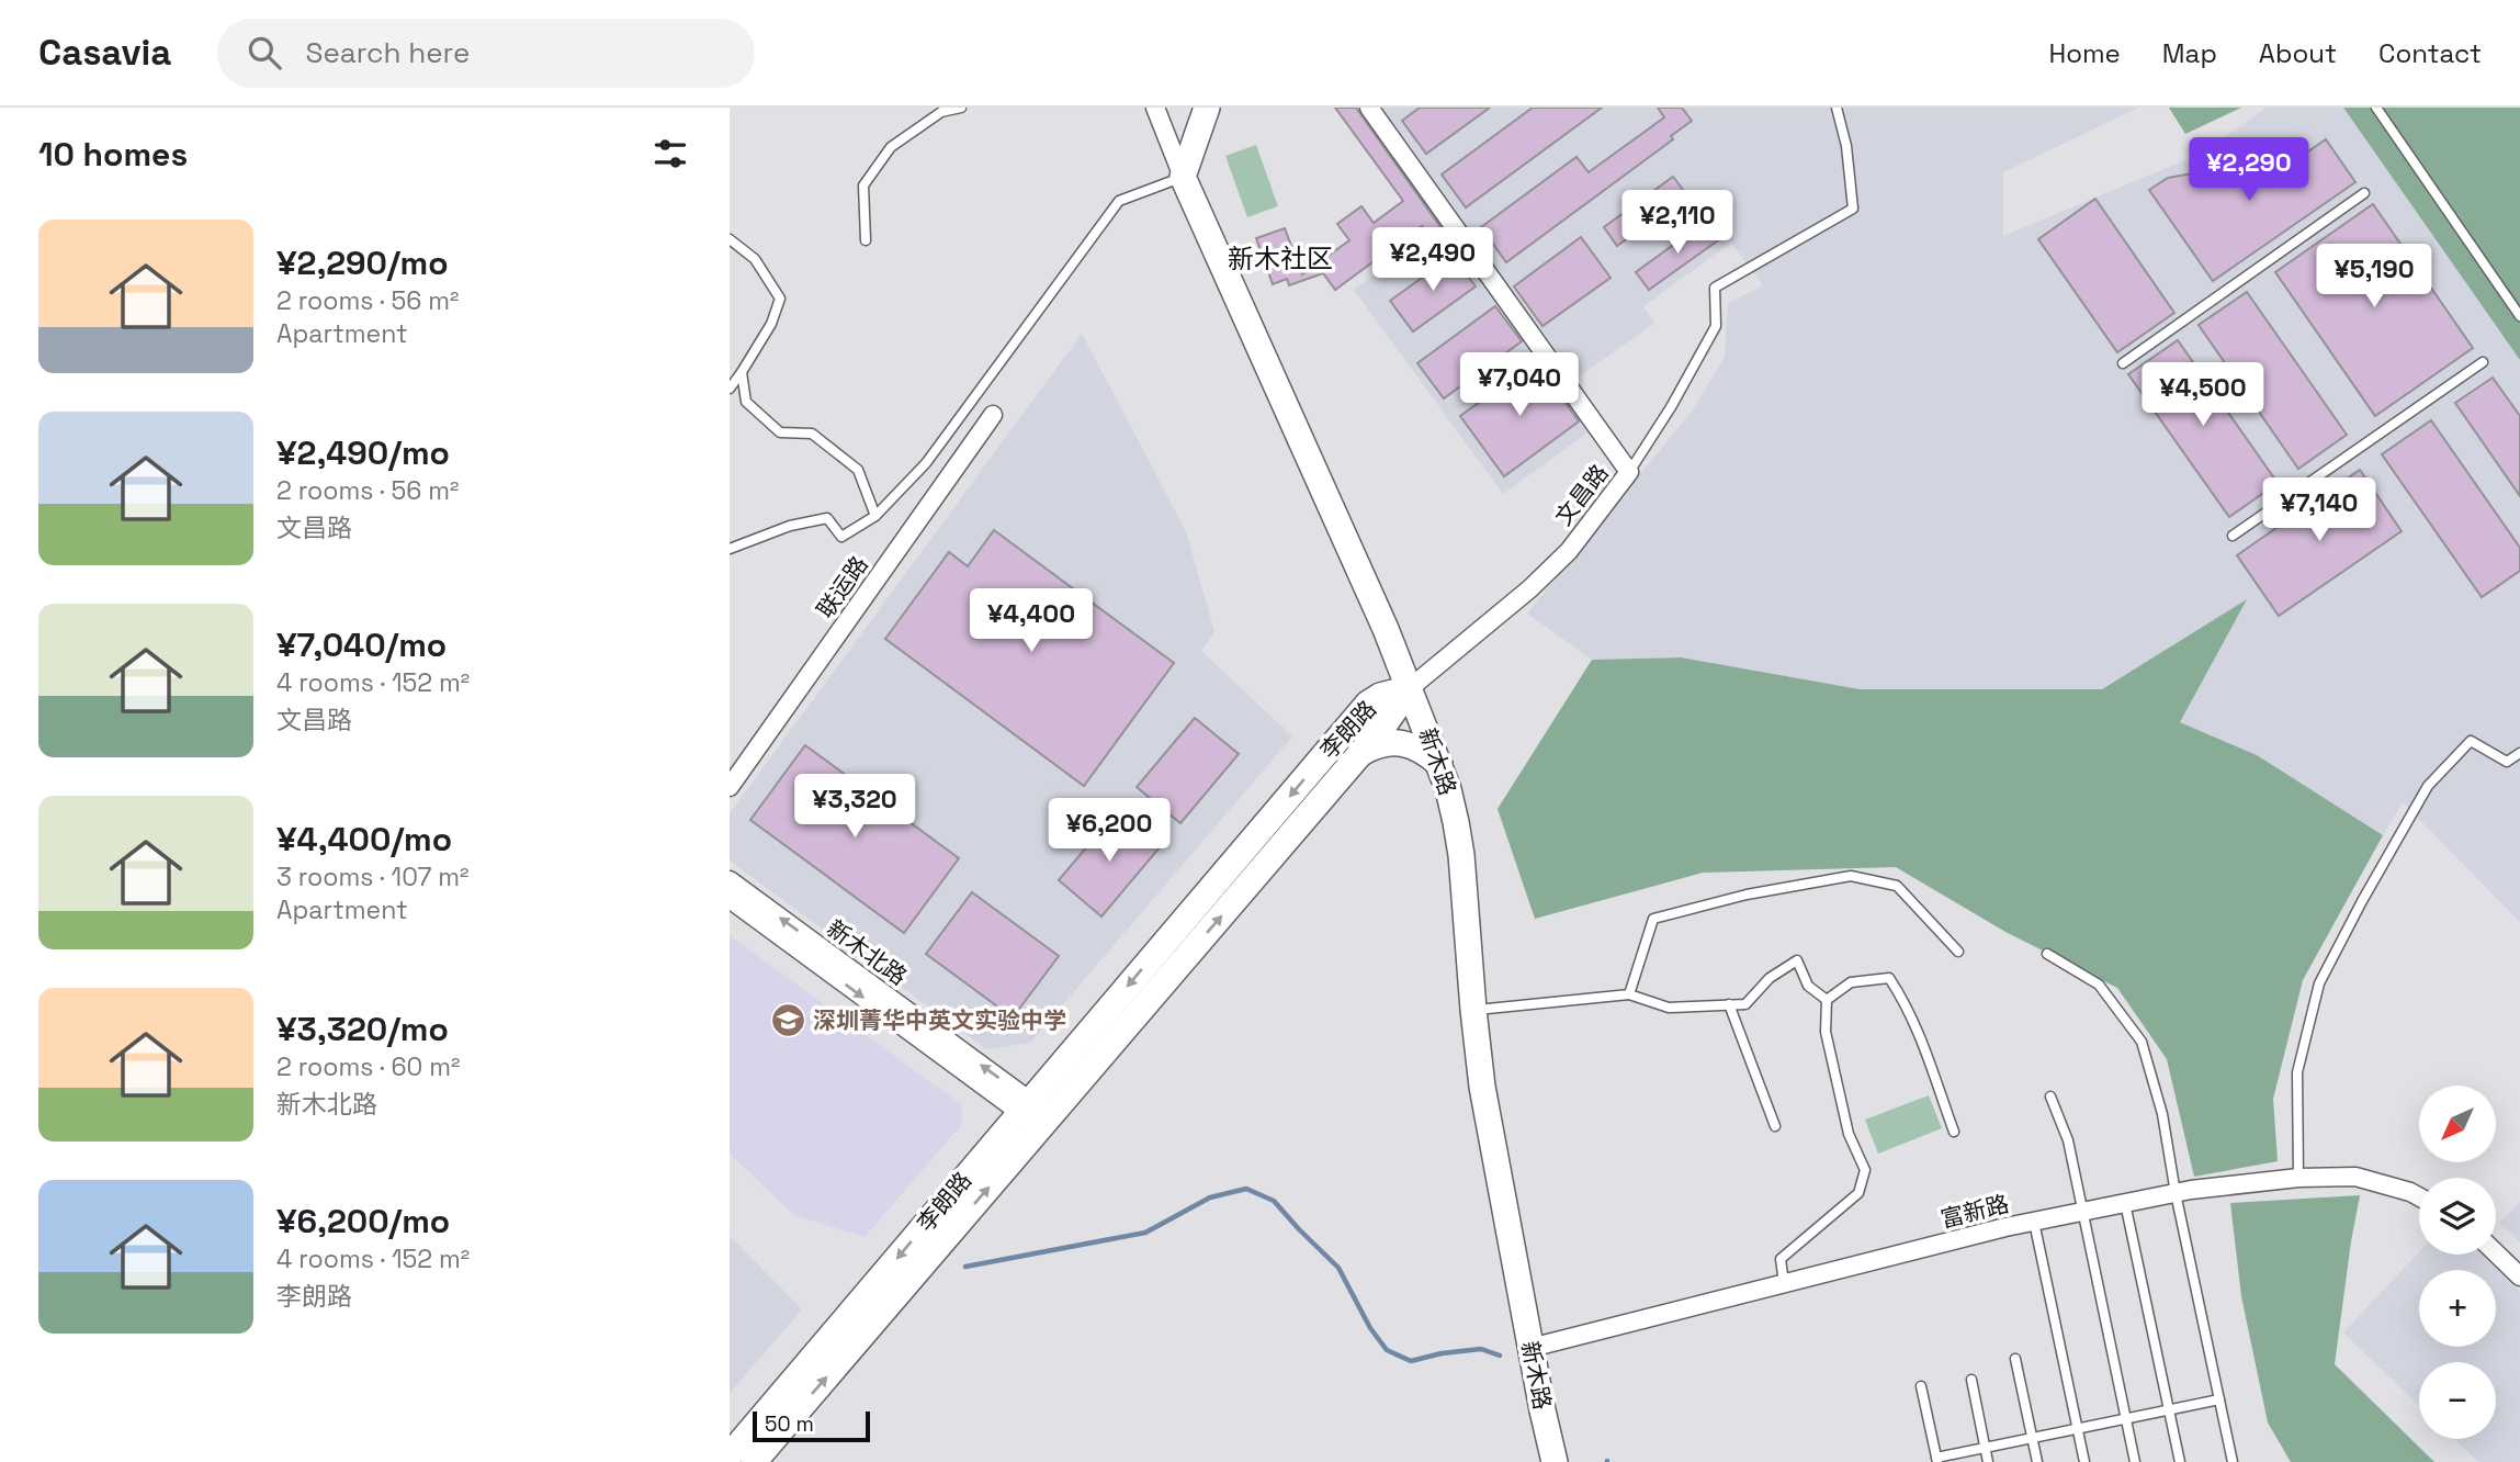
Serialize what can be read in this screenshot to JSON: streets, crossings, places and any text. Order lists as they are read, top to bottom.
{
  "streets": {
    "street": [
      "文昌路",
      "联运路",
      "李朗路",
      "新木路",
      "新木北路",
      "富新路"
    ]
  },
  "crossings": [
    ["文昌路", "李朗路"],
    ["文昌路", "新木路"],
    ["李朗路", "新木路"],
    ["李朗路", "新木北路"],
    ["新木路", "富新路"]
  ],
  "districts": ["新木社区"],
  "places": {
    "school or university": ["深圳菁华中英文实验中学"]
  },
  "scale_bar": "50 m",
  "north": "bottom left",
  "page": {
    "header": "Casavia",
    "search": "Search here",
    "nav": [
      "Home",
      "Map",
      "About",
      "Contact"
    ],
    "heading": "10 homes",
    "price": [
      "¥2,290",
      "¥2,110",
      "¥2,490",
      "¥5,190",
      "¥7,040",
      "¥4,500",
      "¥7,140",
      "¥4,400",
      "¥3,320",
      "¥6,200"
    ],
    "list": [
      {
        "name": "¥2,290/mo",
        "note": "2 rooms · 56 m² · Apartment"
      },
      {
        "name": "¥2,490/mo",
        "note": "2 rooms · 56 m² · 文昌路"
      },
      {
        "name": "¥7,040/mo",
        "note": "4 rooms · 152 m² · 文昌路"
      },
      {
        "name": "¥4,400/mo",
        "note": "3 rooms · 107 m² · Apartment"
      },
      {
        "name": "¥3,320/mo",
        "note": "2 rooms · 60 m² · 新木北路"
      },
      {
        "name": "¥6,200/mo",
        "note": "4 rooms · 152 m² · 李朗路"
      }
    ],
    "map_buttons": ["+", "−"],
    "scale": "50 m"
  }
}
